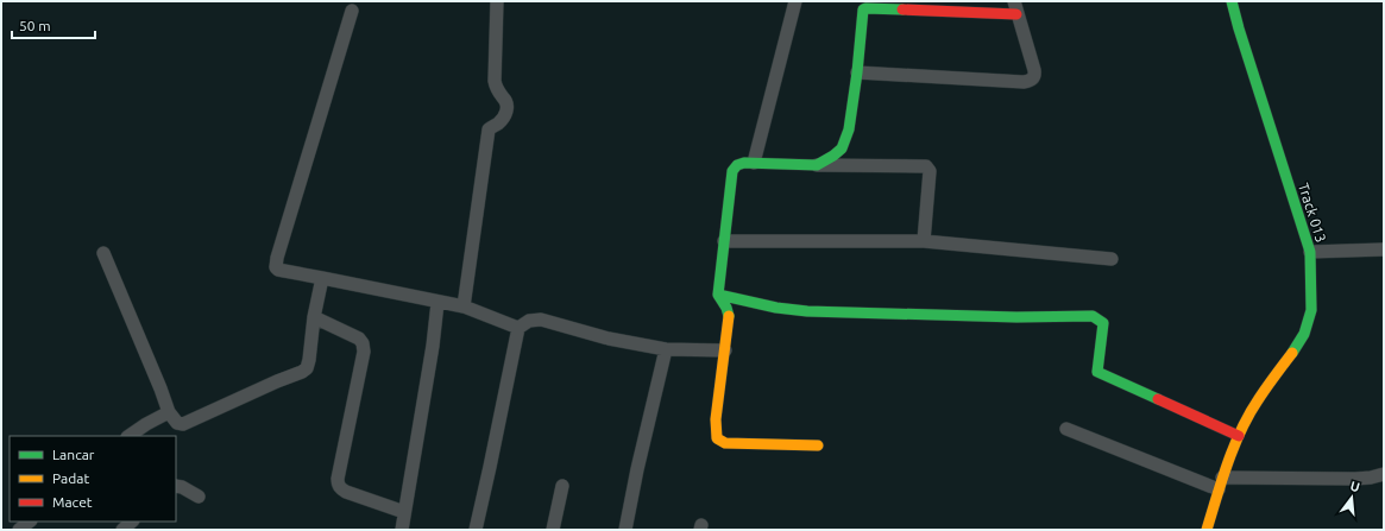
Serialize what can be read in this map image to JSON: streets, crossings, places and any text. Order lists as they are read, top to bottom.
{
  "streets": {
    "street": ["Track 013"]
  },
  "legend": ["Lancar", "Padat", "Macet"],
  "scale_bar": "50 m",
  "north": "top"
}
